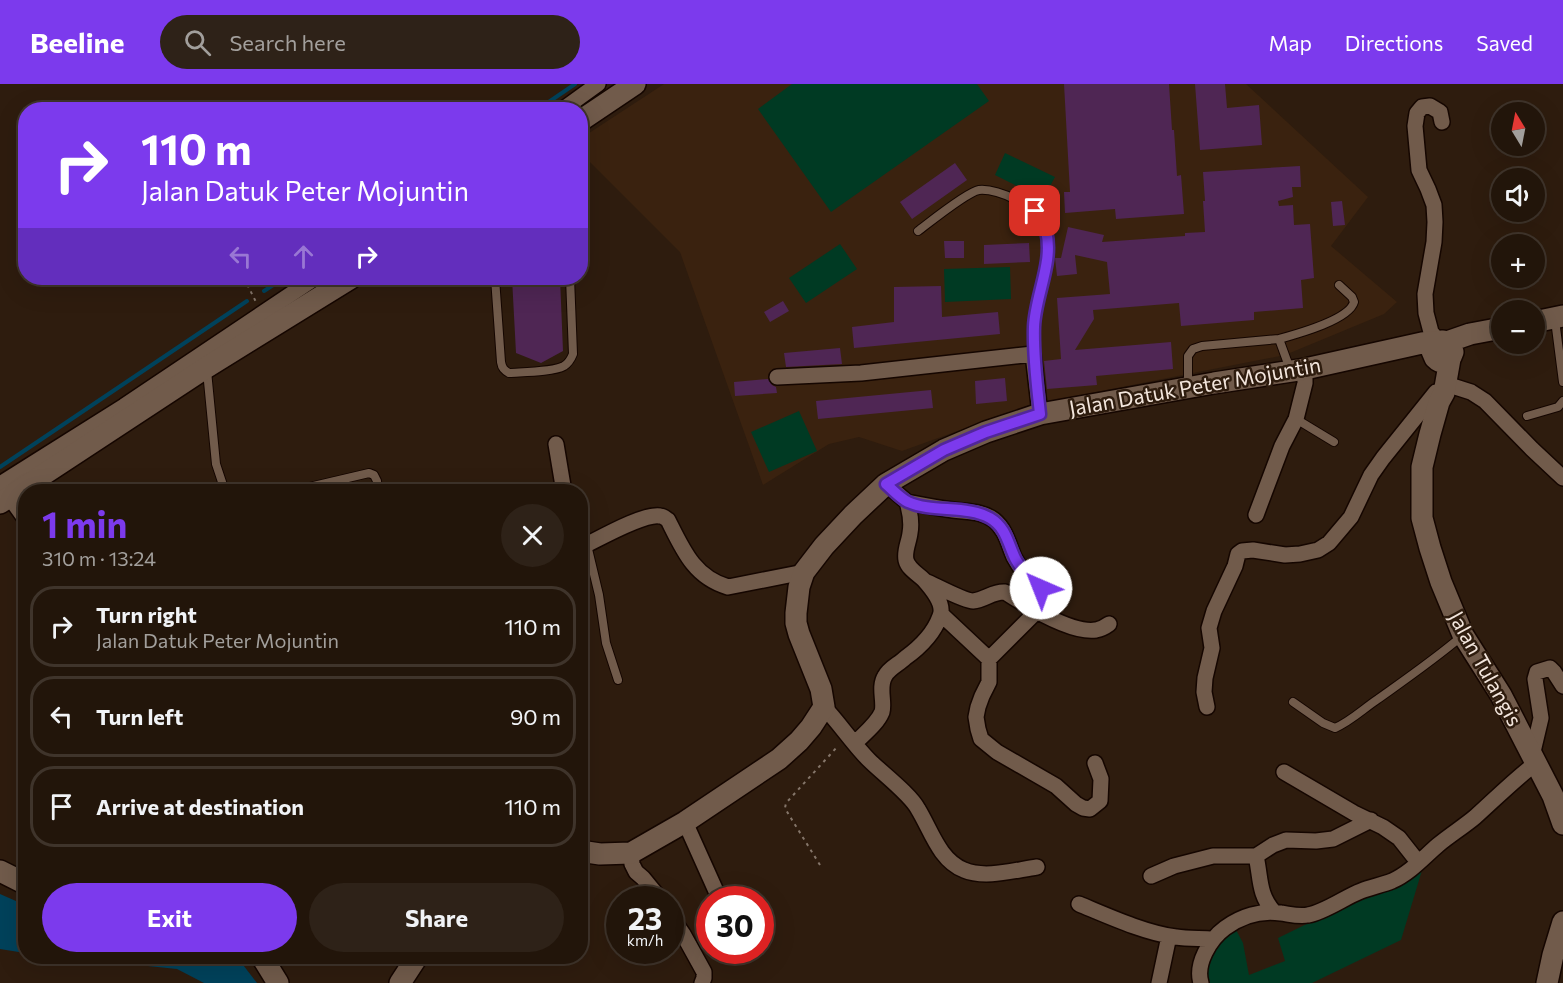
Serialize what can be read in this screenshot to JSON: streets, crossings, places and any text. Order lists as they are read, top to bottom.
{
  "streets": {
    "street": ["Jalan Datuk Peter Mojuntin", "Jalan Tulangis"]
  },
  "crossings": [
    ["Jalan Datuk Peter Mojuntin", "Jalan Tulangis"]
  ],
  "north": "top",
  "page": {
    "header": "Beeline",
    "search": "Search here",
    "nav": ["Map", "Directions", "Saved"],
    "map_buttons": ["+", "−"],
    "turn": ["110 m", "Jalan Datuk Peter Mojuntin"],
    "heading": ["1 min", "310 m · 13:24"],
    "list": [
      {
        "name": "Turn right",
        "note": "Jalan Datuk Peter Mojuntin",
        "value": "110 m"
      },
      {
        "name": "Turn left",
        "value": "90 m"
      },
      {
        "name": "Arrive at destination",
        "value": "110 m"
      }
    ],
    "buttons": ["Exit", "Share"],
    "speed": "23 km/h",
    "limit": "30"
  }
}
